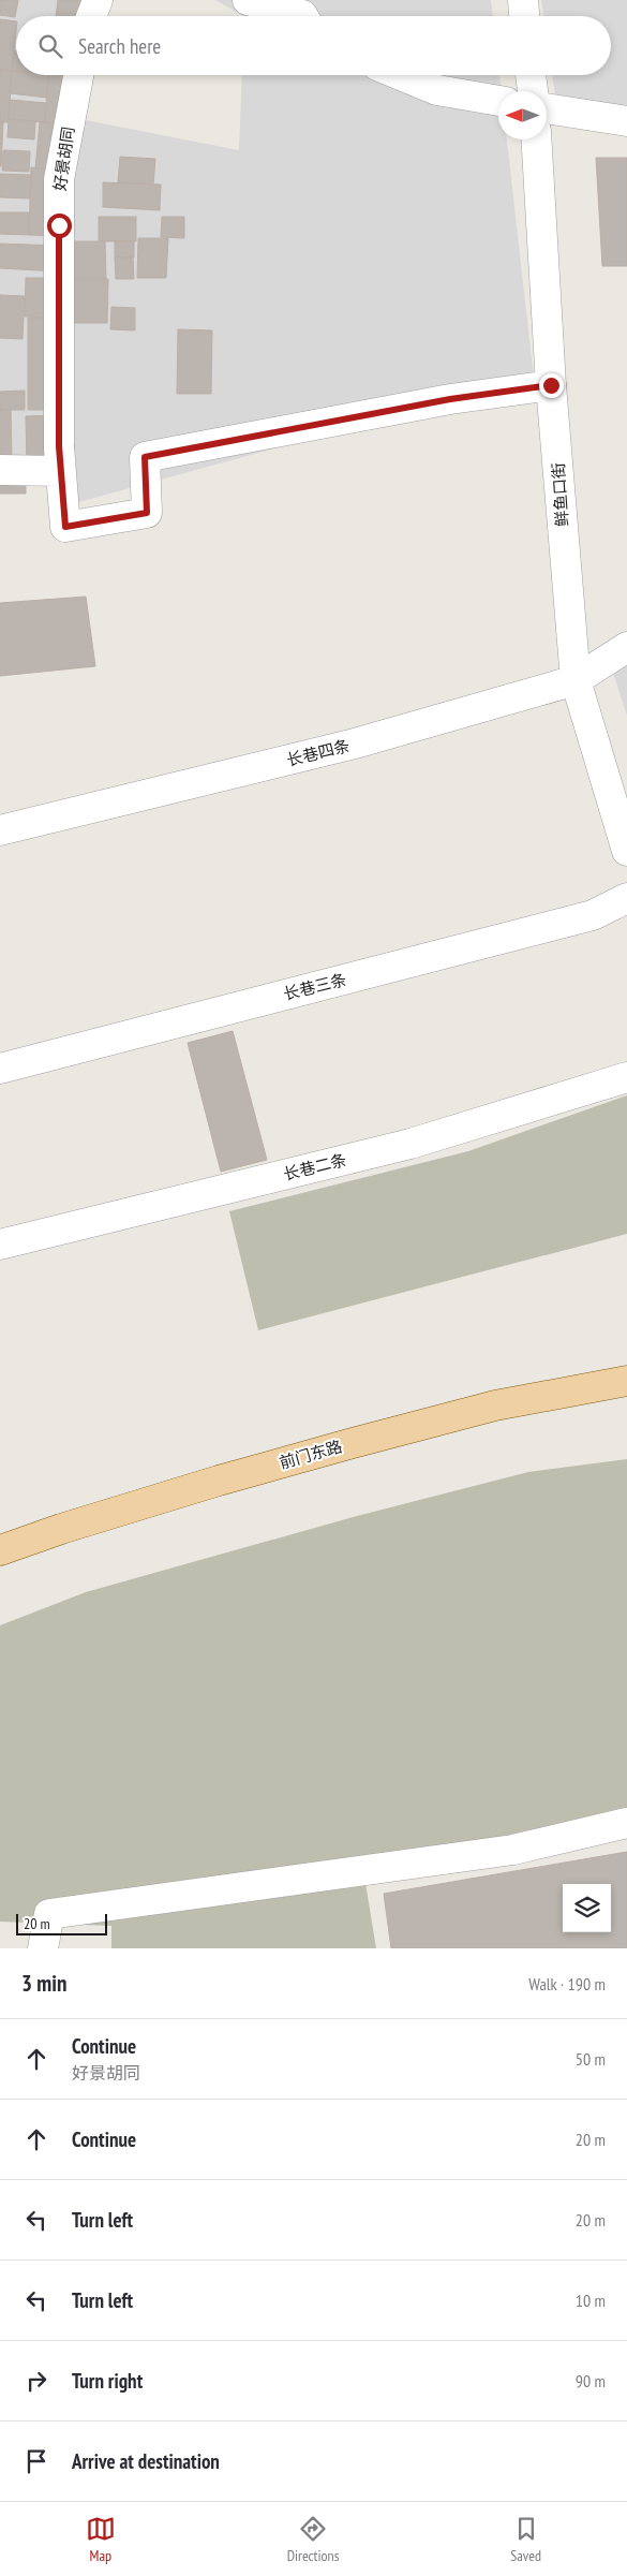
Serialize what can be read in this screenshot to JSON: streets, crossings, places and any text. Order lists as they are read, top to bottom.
{
  "streets": {
    "main road": ["前门东路"],
    "street": [
      "好景胡同",
      "鲜鱼口街",
      "长巷四条",
      "长巷三条",
      "长巷二条"
    ]
  },
  "crossings": [
    ["鲜鱼口街", "长巷四条"]
  ],
  "scale_bar": "20 m",
  "north": "left",
  "page": {
    "search": "Search here",
    "scale": "20 m",
    "heading": ["3 min", "Walk · 190 m"],
    "list": [
      ["Continue", "好景胡同", "50 m"],
      ["Continue", "20 m"],
      ["Turn left", "20 m"],
      ["Turn left", "10 m"],
      ["Turn right", "90 m"],
      "Arrive at destination"
    ],
    "nav": ["Map", "Directions", "Saved"]
  }
}
